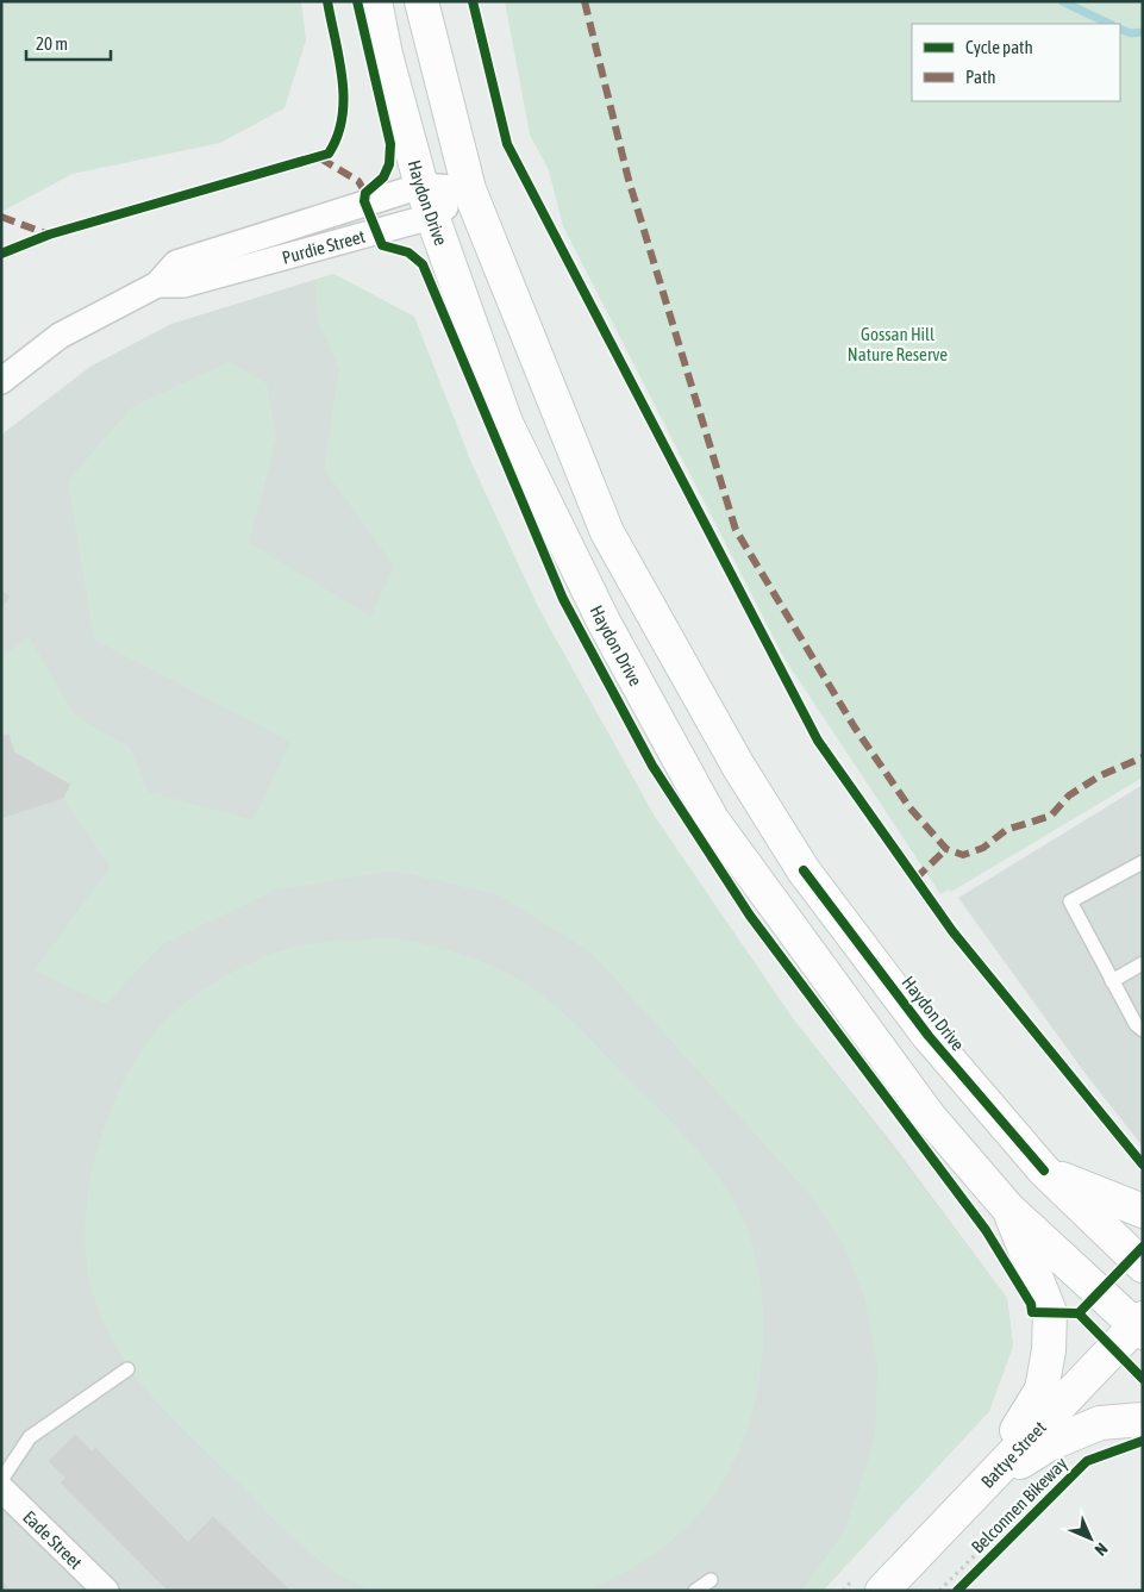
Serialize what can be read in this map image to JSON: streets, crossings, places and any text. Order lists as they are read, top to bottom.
{
  "streets": {
    "main road": ["Haydon Drive", "Battye Street"],
    "street": ["Purdie Street", "Eade Street"],
    "cycle path": ["Belconnen Bikeway"]
  },
  "crossings": [
    ["Haydon Drive", "Purdie Street"],
    ["Haydon Drive", "Battye Street"]
  ],
  "parks": ["Gossan Hill Nature Reserve"],
  "legend": ["Cycle path", "Path"],
  "scale_bar": "20 m",
  "north": "bottom right"
}
